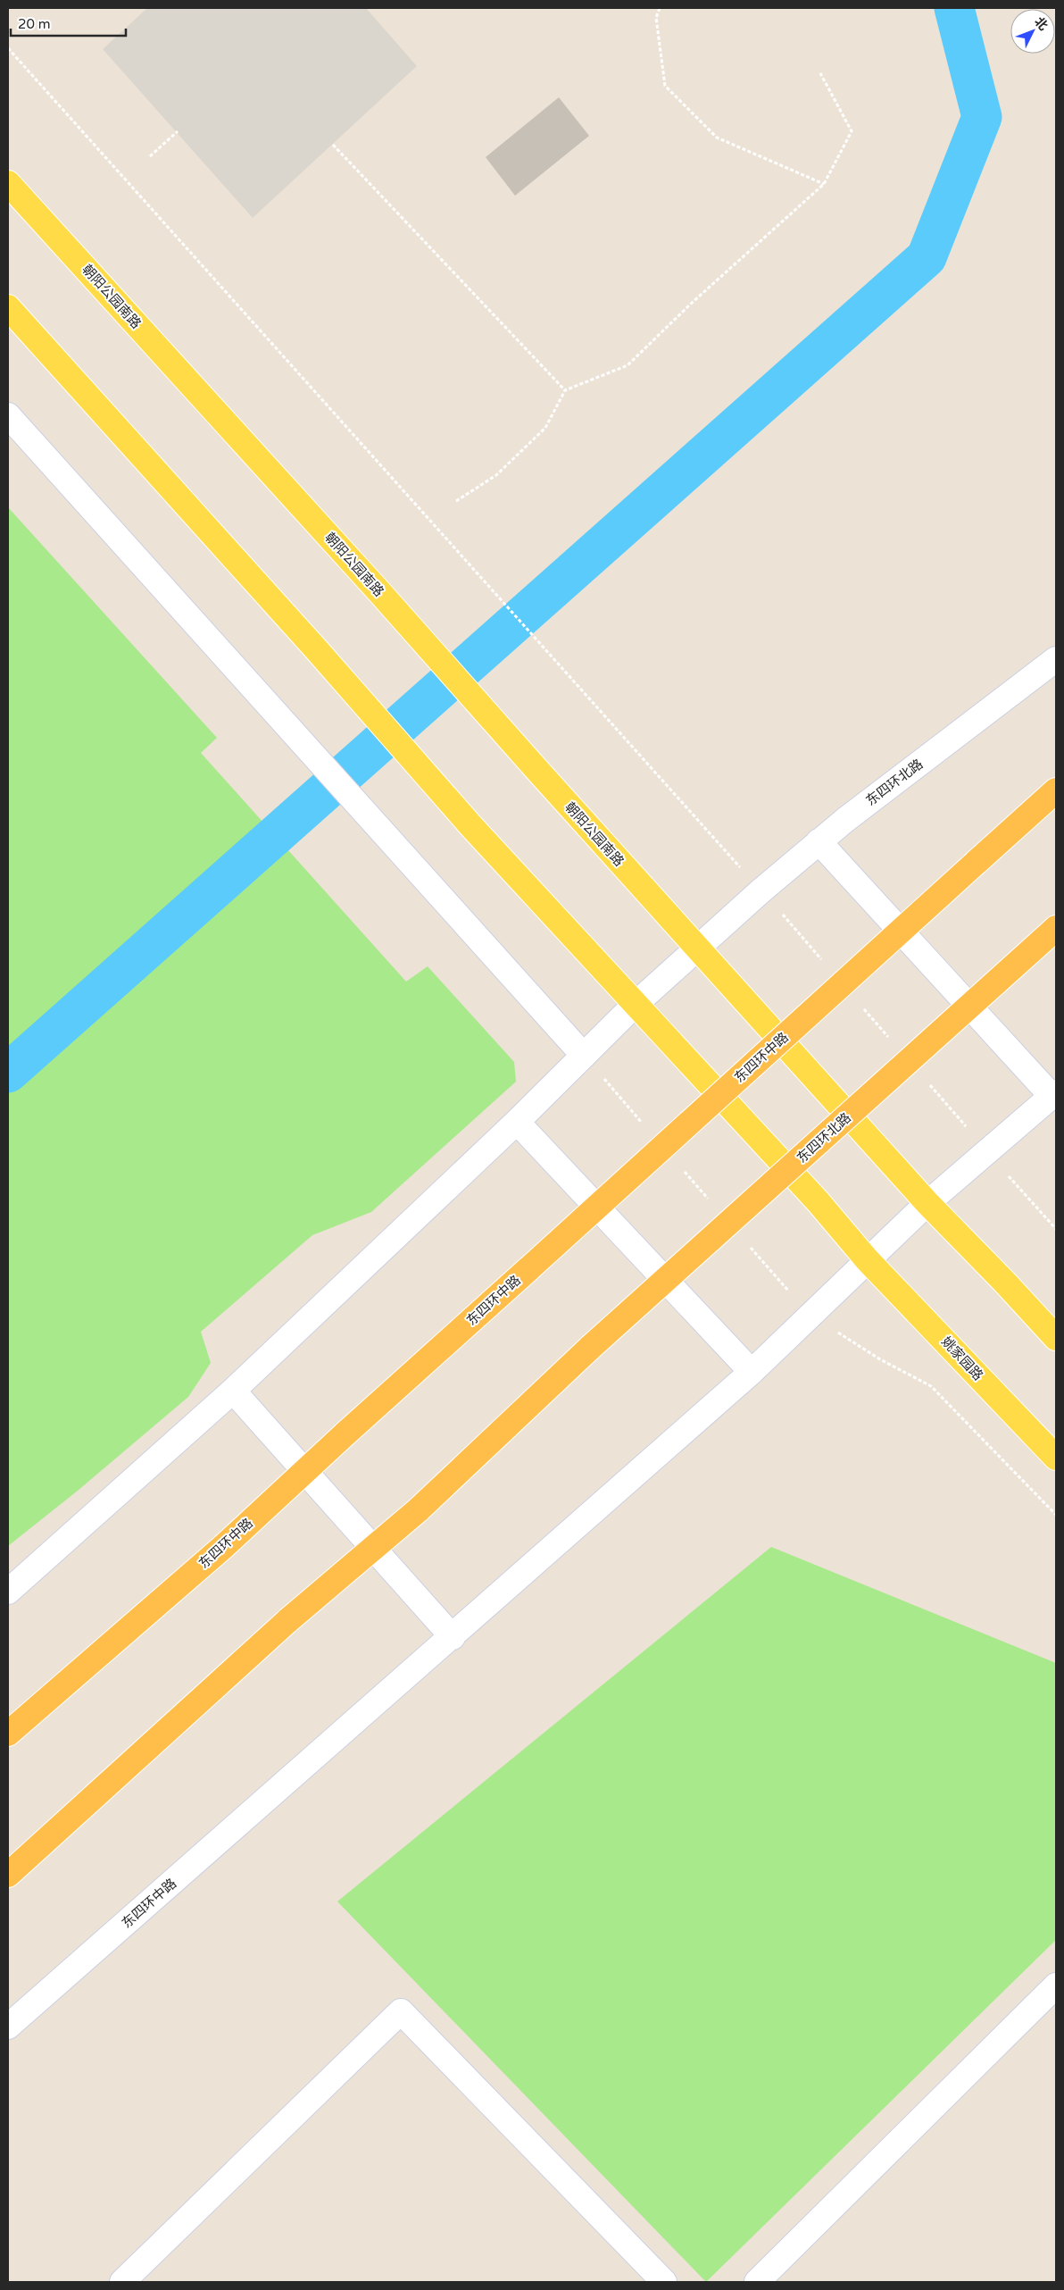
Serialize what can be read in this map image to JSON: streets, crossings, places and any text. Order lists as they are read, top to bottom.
{
  "streets": {
    "highway": ["东四环北路", "东四环中路"],
    "main road": ["朝阳公园南路", "姚家园路"]
  },
  "crossings": [
    ["朝阳公园南路", "东四环北路"],
    ["朝阳公园南路", "东四环中路"],
    ["东四环北路", "姚家园路"],
    ["东四环中路", "姚家园路"]
  ],
  "scale_bar": "20 m",
  "north": "top right"
}
